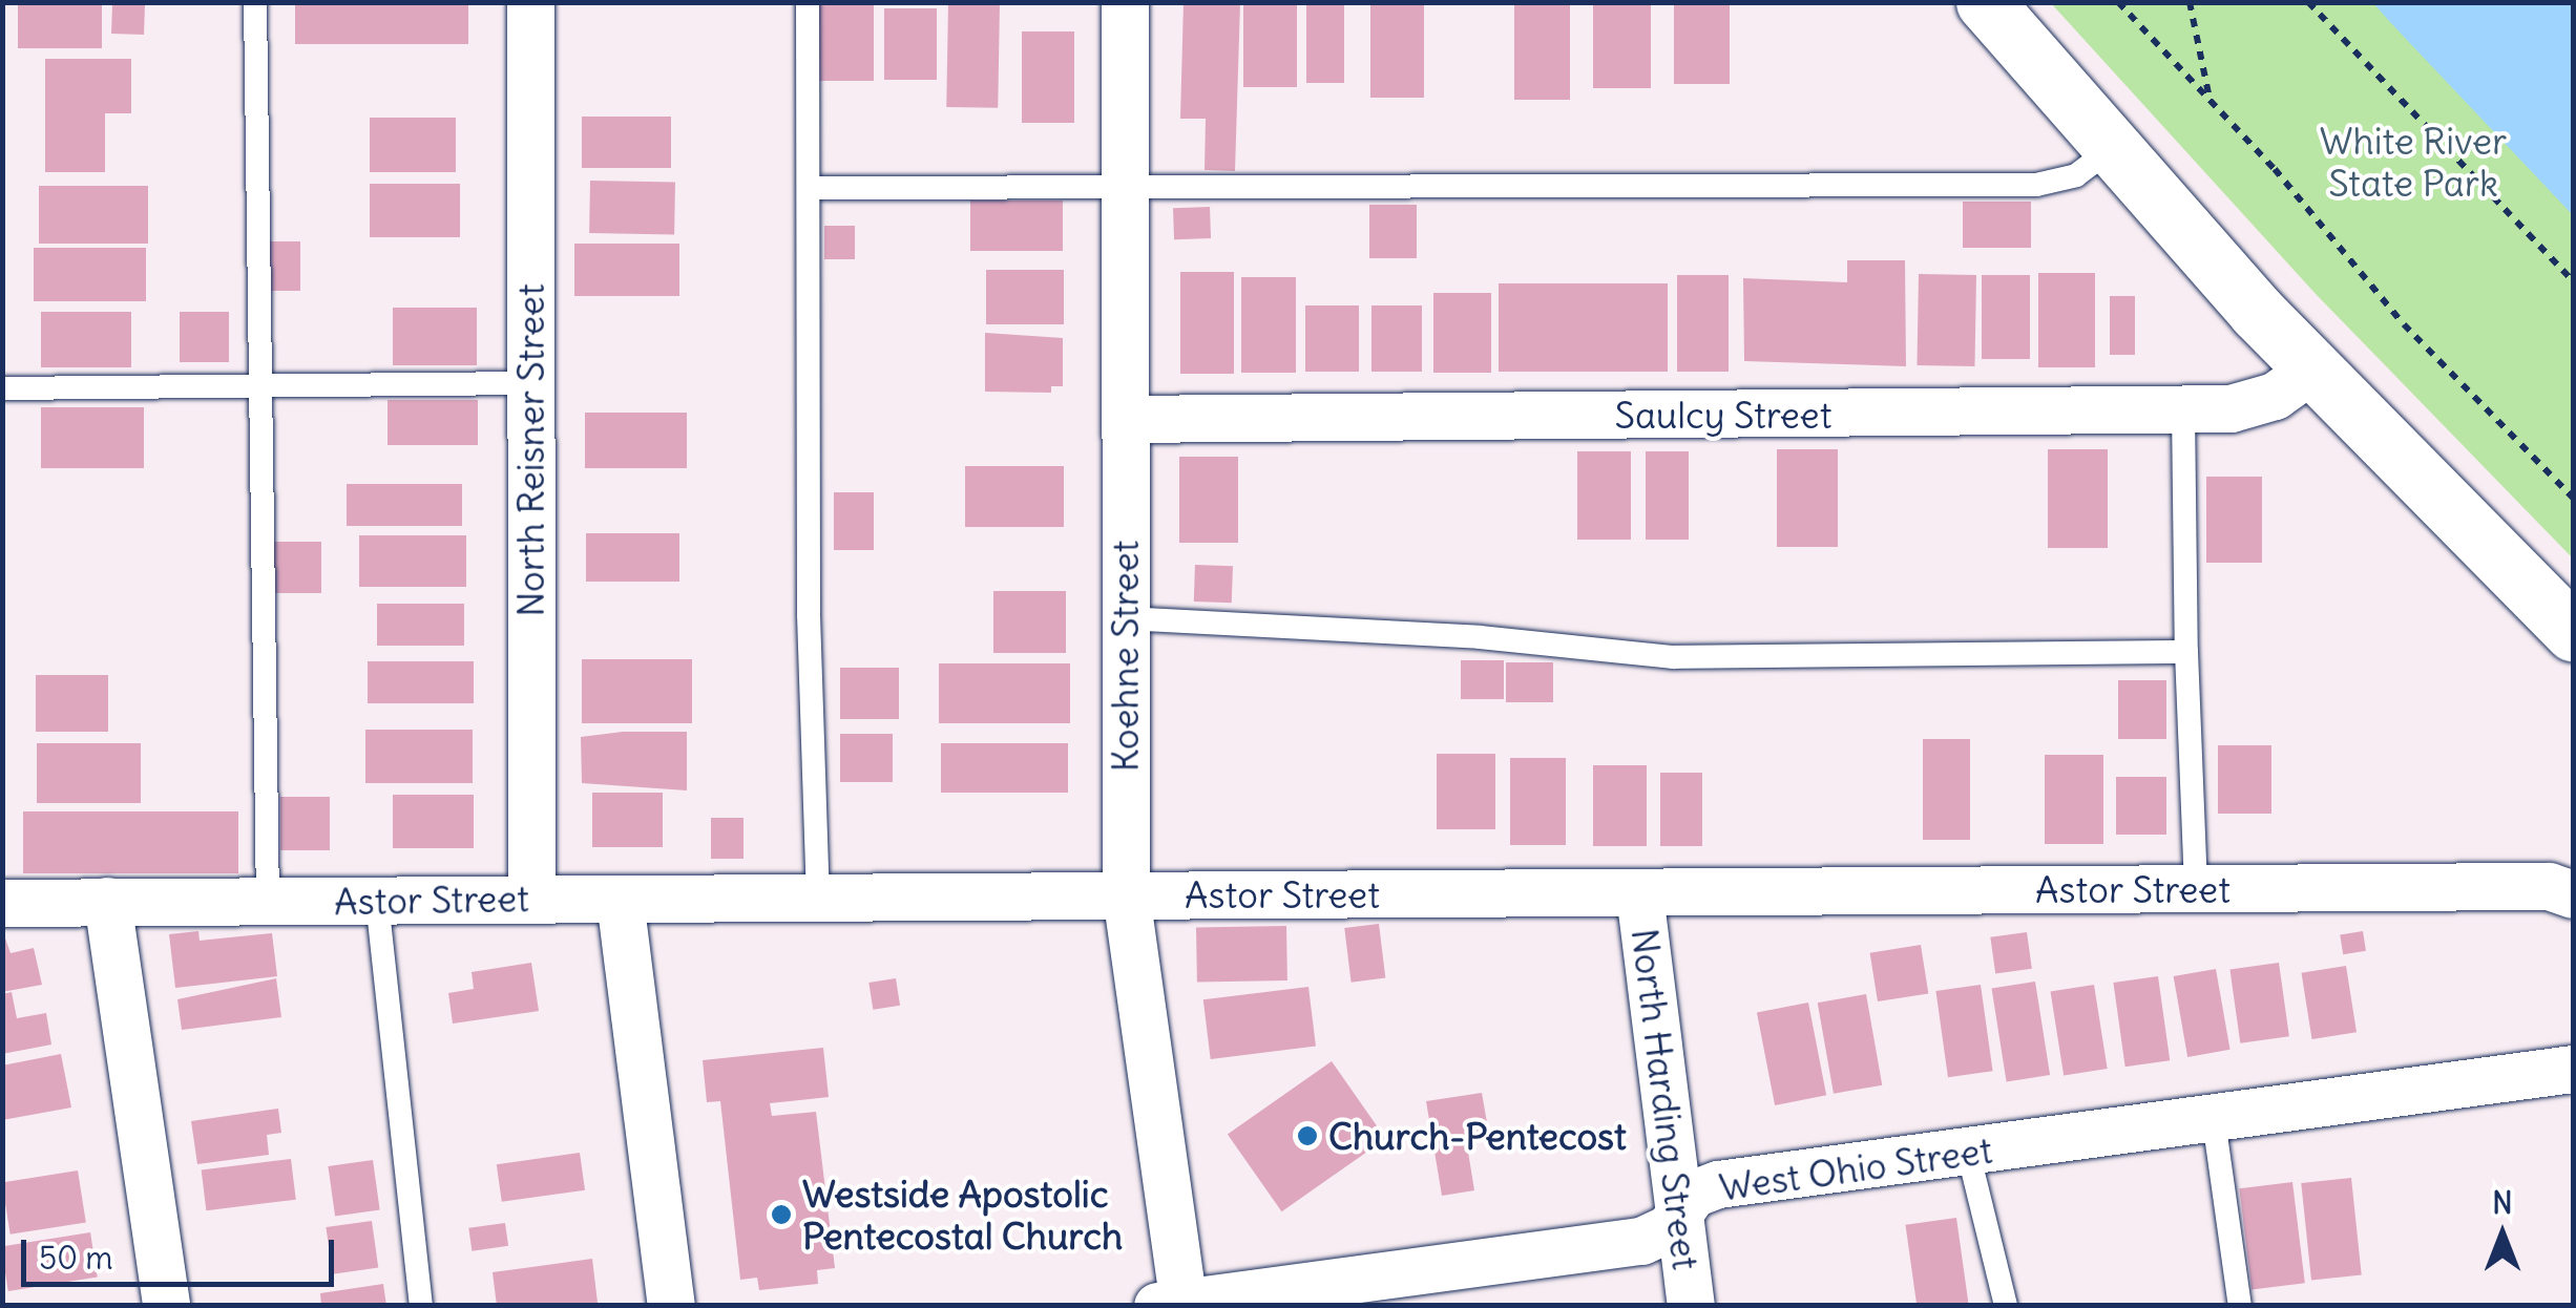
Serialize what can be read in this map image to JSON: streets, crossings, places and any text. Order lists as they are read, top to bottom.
{
  "streets": {
    "street": [
      "Saulcy Street",
      "North Reisner Street",
      "Koehne Street",
      "Astor Street",
      "North Harding Street",
      "West Ohio Street"
    ]
  },
  "crossings": [
    ["Saulcy Street", "Koehne Street"],
    ["North Reisner Street", "Astor Street"],
    ["Koehne Street", "Astor Street"],
    ["Koehne Street", "West Ohio Street"],
    ["Astor Street", "North Harding Street"],
    ["North Harding Street", "West Ohio Street"]
  ],
  "parks": ["White River State Park"],
  "places": ["Church-Pentecost", "Westside Apostolic Pentecostal Church"],
  "scale_bar": "50 m",
  "north": "top"
}
